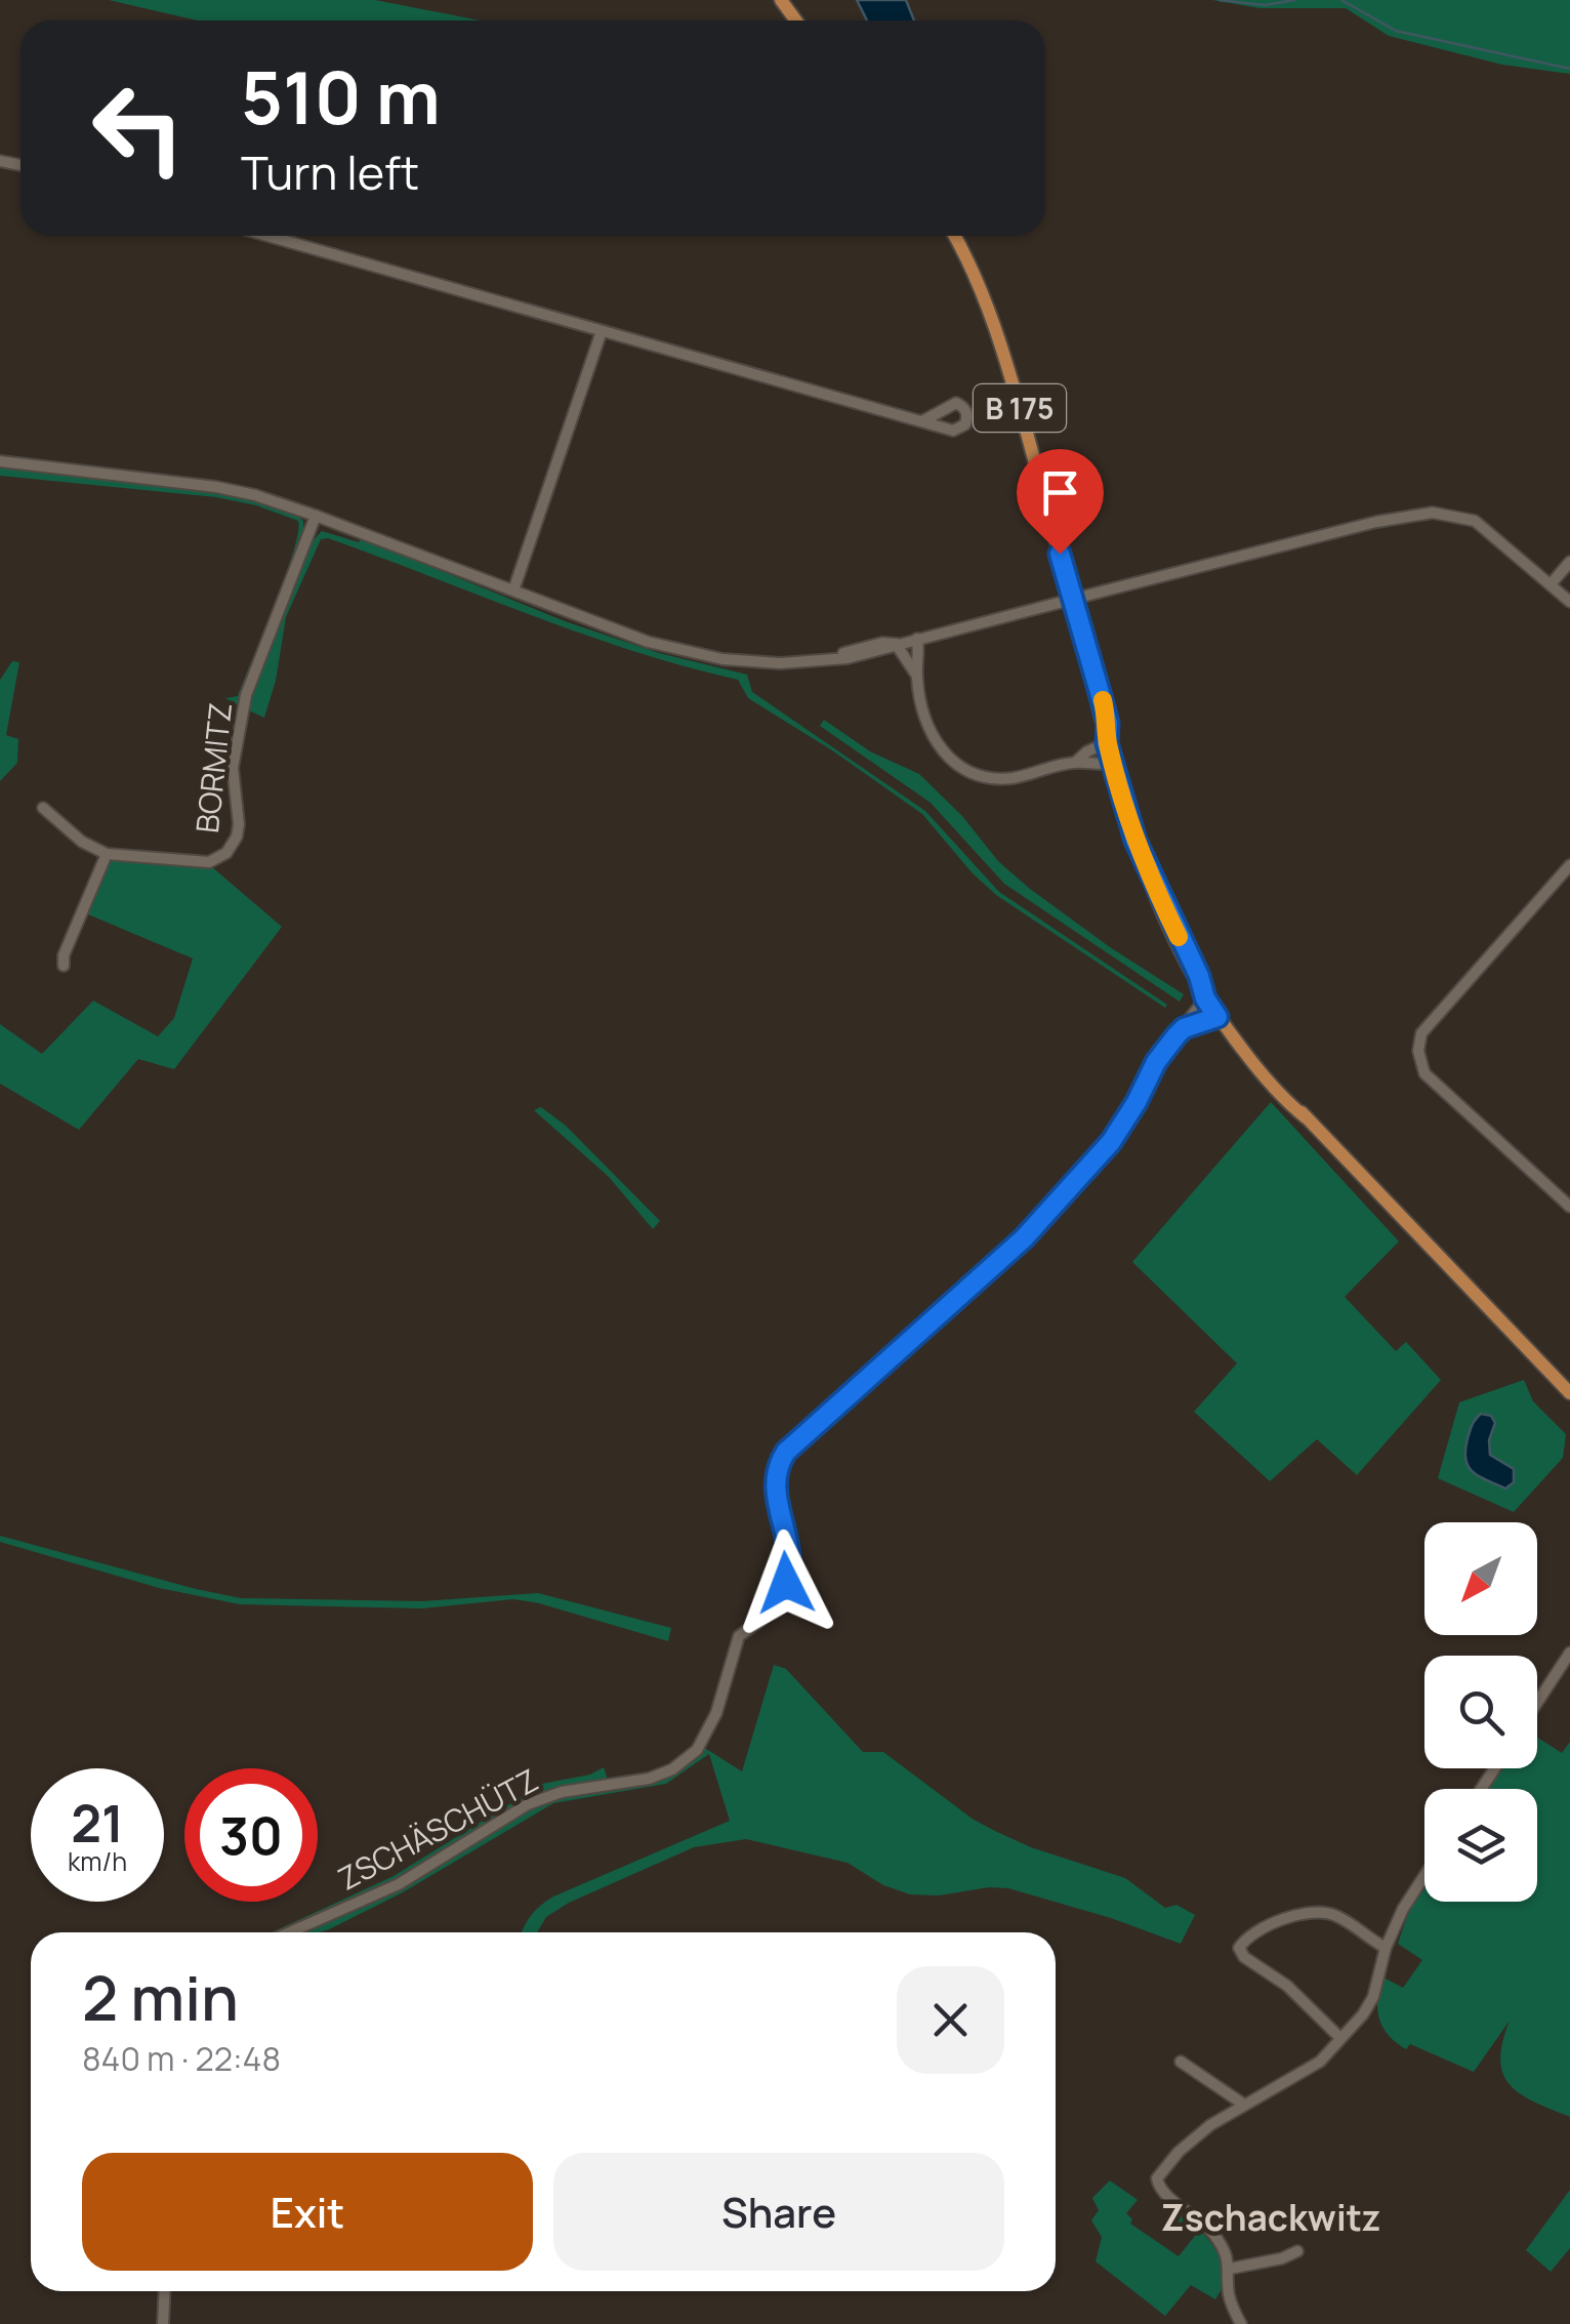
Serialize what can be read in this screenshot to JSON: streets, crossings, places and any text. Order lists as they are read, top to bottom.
{
  "streets": {
    "main road": ["B 175"],
    "street": ["BORMITZ", "ZSCHÄSCHÜTZ"]
  },
  "crossings": [
    ["B 175", "ZSCHÄSCHÜTZ"]
  ],
  "districts": ["Zschackwitz"],
  "north": "bottom left",
  "page": {
    "turn": ["510 m", "Turn left"],
    "speed": "21 km/h",
    "limit": "30",
    "heading": ["2 min", "840 m · 22:48"],
    "buttons": ["Exit", "Share"]
  }
}
